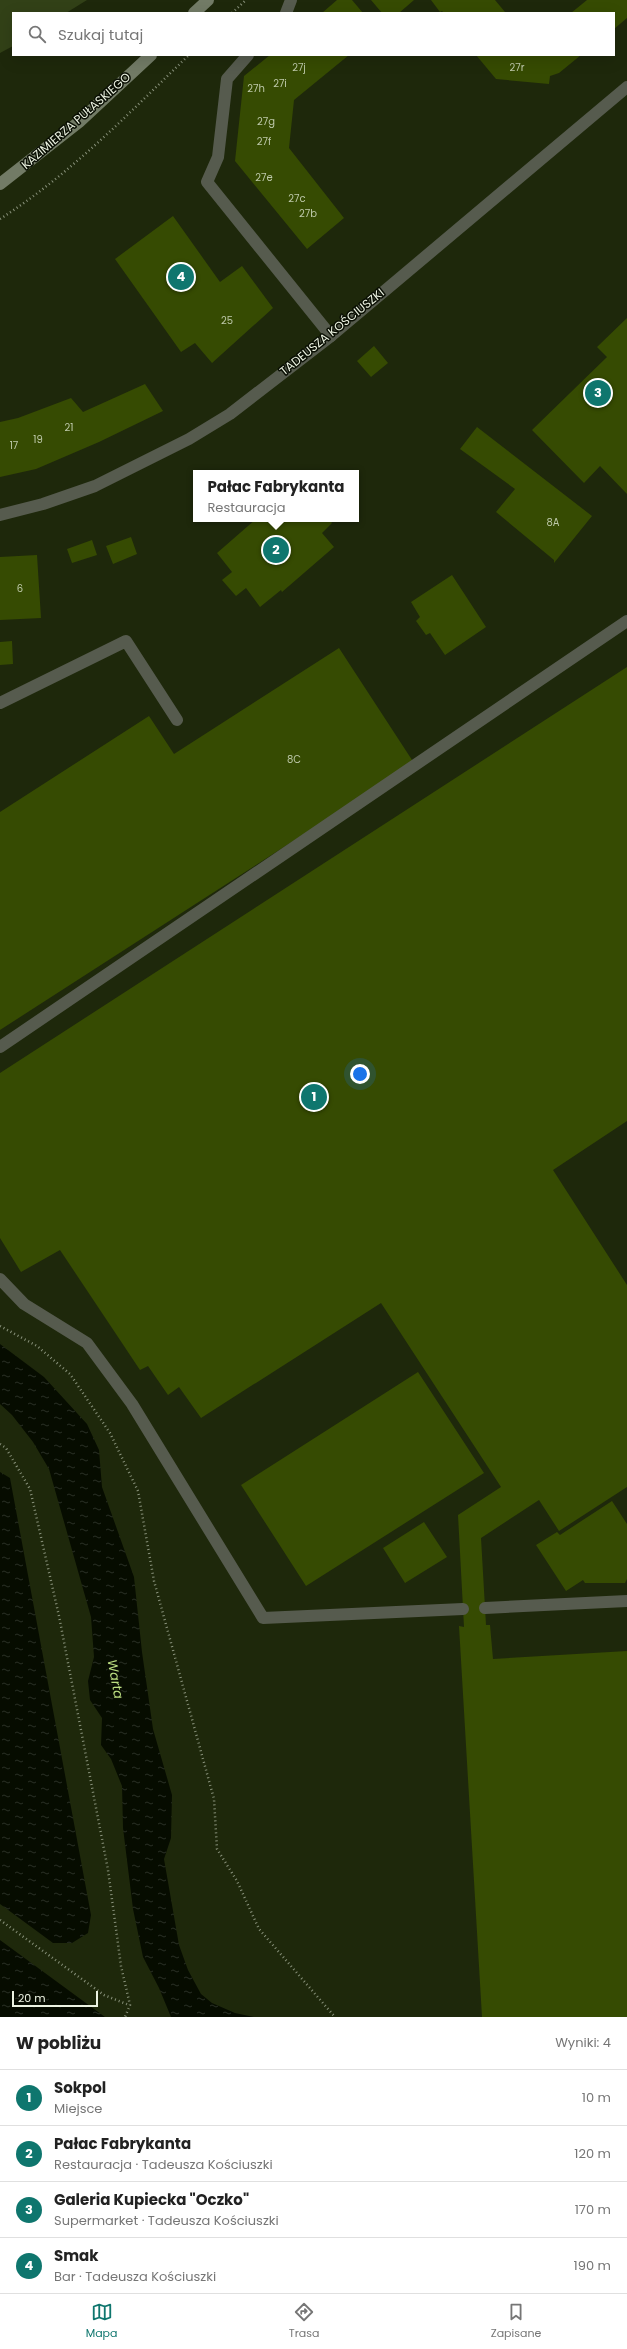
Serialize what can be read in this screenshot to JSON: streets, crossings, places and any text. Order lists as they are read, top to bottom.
{
  "streets": {
    "main road": ["KAZIMIERZA PUŁASKIEGO"],
    "street": ["TADEUSZA KOŚCIUSZKI"]
  },
  "water": ["Warta"],
  "house_numbers": [
    "27j",
    "27r",
    "27i",
    "27h",
    "27g",
    "27f",
    "27e",
    "27c",
    "27b",
    "25",
    "21",
    "19",
    "17",
    "8A",
    "6",
    "8C"
  ],
  "scale_bar": "20 m",
  "page": {
    "search": "Szukaj tutaj",
    "pins": [
      "4",
      "3",
      "2",
      "1"
    ],
    "popup": ["Pałac Fabrykanta", "Restauracja"],
    "scale": "20 m",
    "heading": ["W pobliżu", "Wyniki: 4"],
    "list": [
      {
        "mark": "1",
        "name": "Sokpol",
        "note": "Miejsce",
        "value": "10 m"
      },
      {
        "mark": "2",
        "name": "Pałac Fabrykanta",
        "note": "Restauracja · Tadeusza Kościuszki",
        "value": "120 m"
      },
      {
        "mark": "3",
        "name": "Galeria Kupiecka \"Oczko\"",
        "note": "Supermarket · Tadeusza Kościuszki",
        "value": "170 m"
      },
      {
        "mark": "4",
        "name": "Smak",
        "note": "Bar · Tadeusza Kościuszki",
        "value": "190 m"
      }
    ],
    "nav": ["Mapa", "Trasa", "Zapisane"]
  }
}
